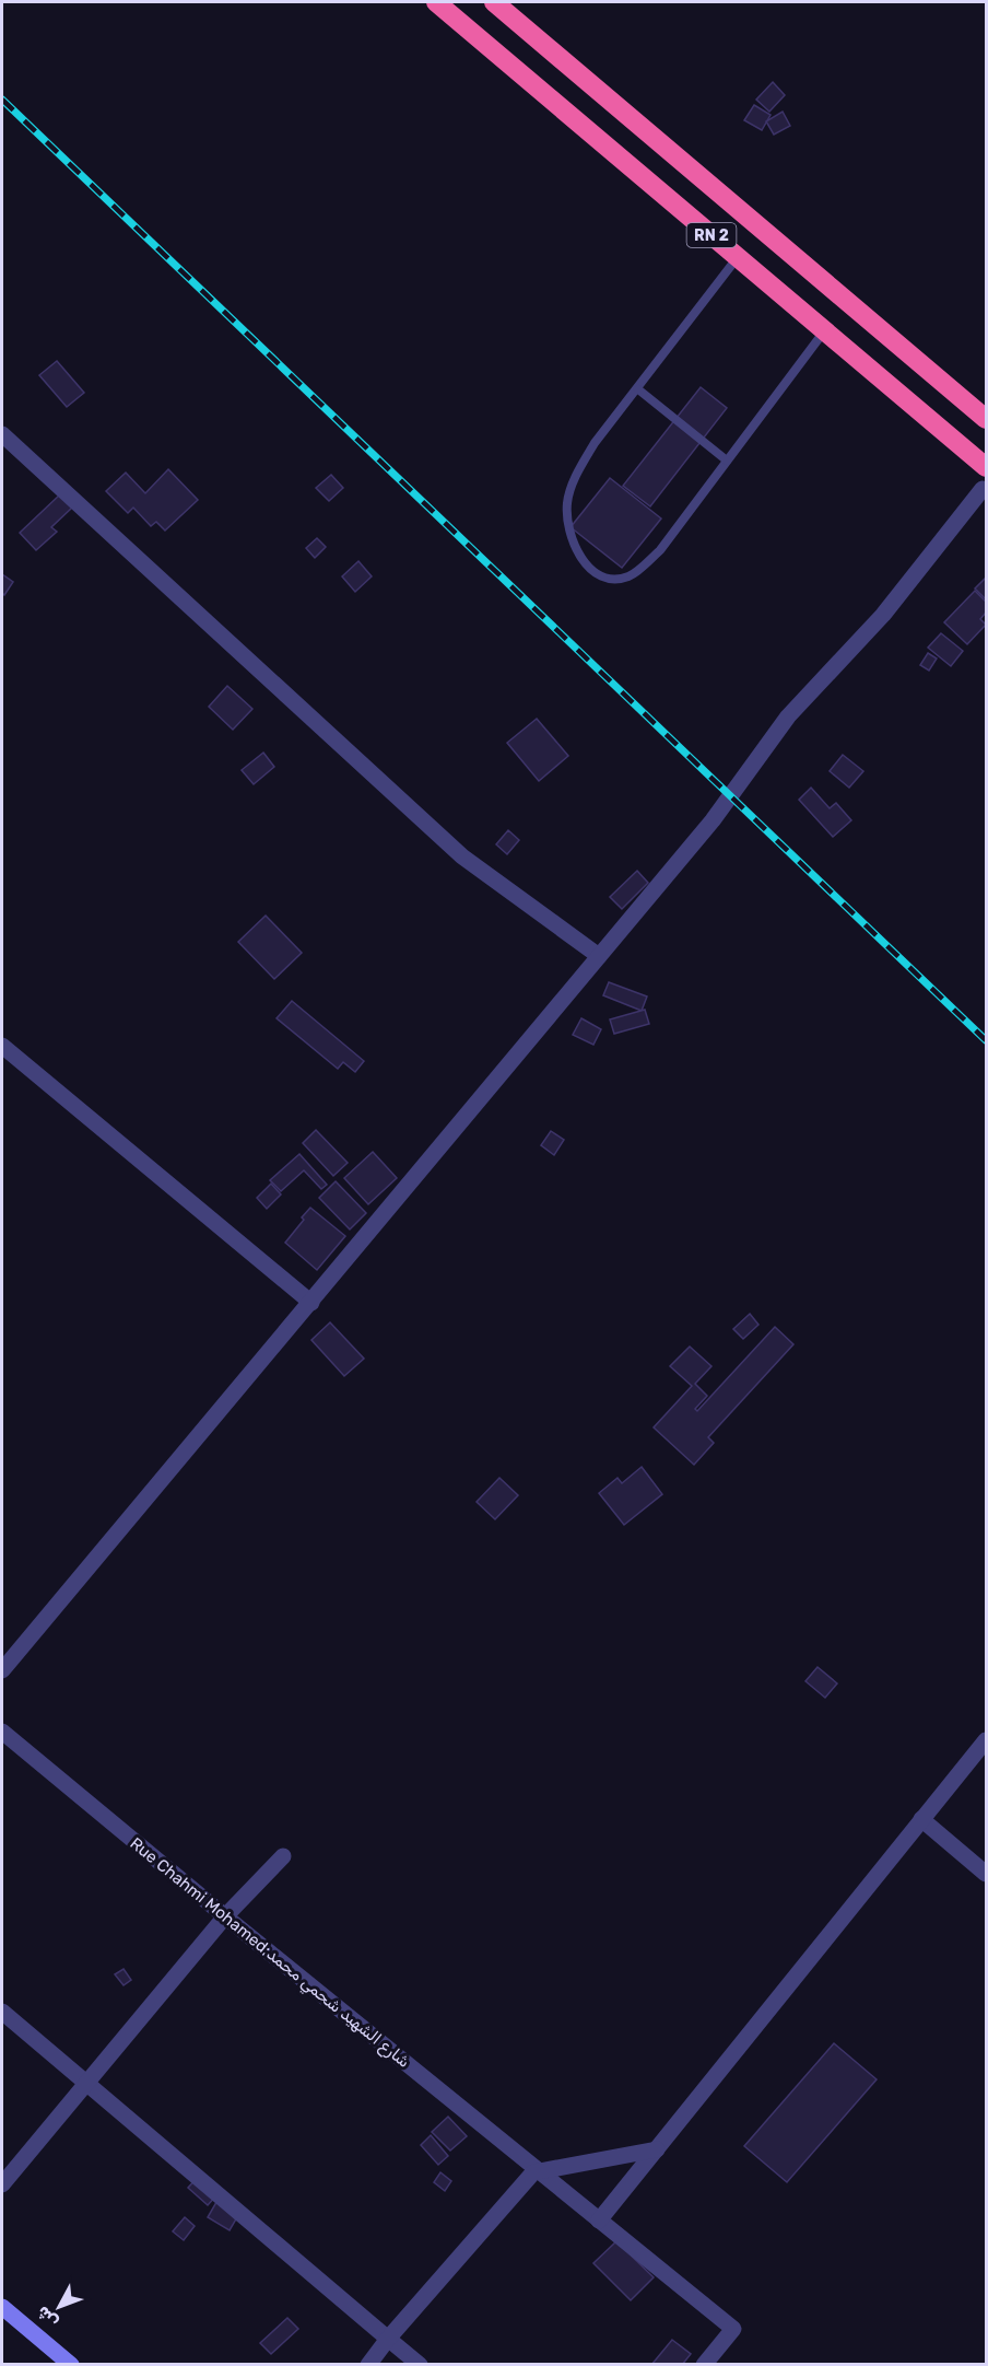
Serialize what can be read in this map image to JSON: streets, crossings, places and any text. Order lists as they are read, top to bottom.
{
  "streets": {
    "highway": ["RN 2"],
    "street": ["Rue Chahmi Mohamed;شارع الشهيد شحمي محمد"]
  },
  "north": "bottom left"
}
